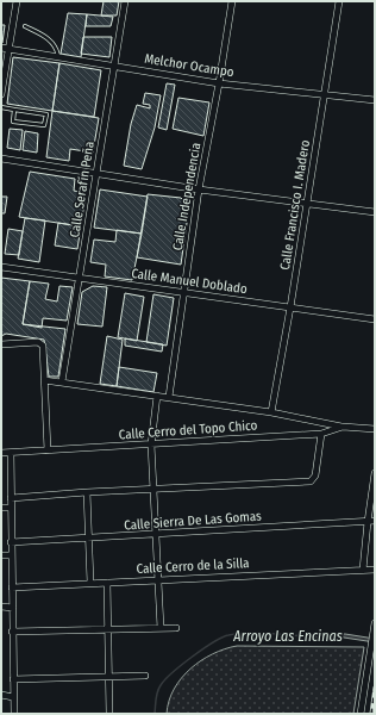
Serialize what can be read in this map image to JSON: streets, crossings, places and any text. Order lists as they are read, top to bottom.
{
  "streets": {
    "street": [
      "Melchor Ocampo",
      "Calle Serafín Peña",
      "Calle Independencia",
      "Calle Francisco I. Madero",
      "Calle Manuel Doblado",
      "Calle Cerro del Topo Chico",
      "Calle Sierra De Las Gomas",
      "Calle Cerro de la Silla"
    ]
  },
  "crossings": [
    ["Melchor Ocampo", "Calle Serafín Peña"],
    ["Melchor Ocampo", "Calle Independencia"],
    ["Melchor Ocampo", "Calle Francisco I. Madero"],
    ["Calle Serafín Peña", "Calle Manuel Doblado"],
    ["Calle Independencia", "Calle Manuel Doblado"],
    ["Calle Francisco I. Madero", "Calle Manuel Doblado"]
  ],
  "water": ["Arroyo Las Encinas"]
}
